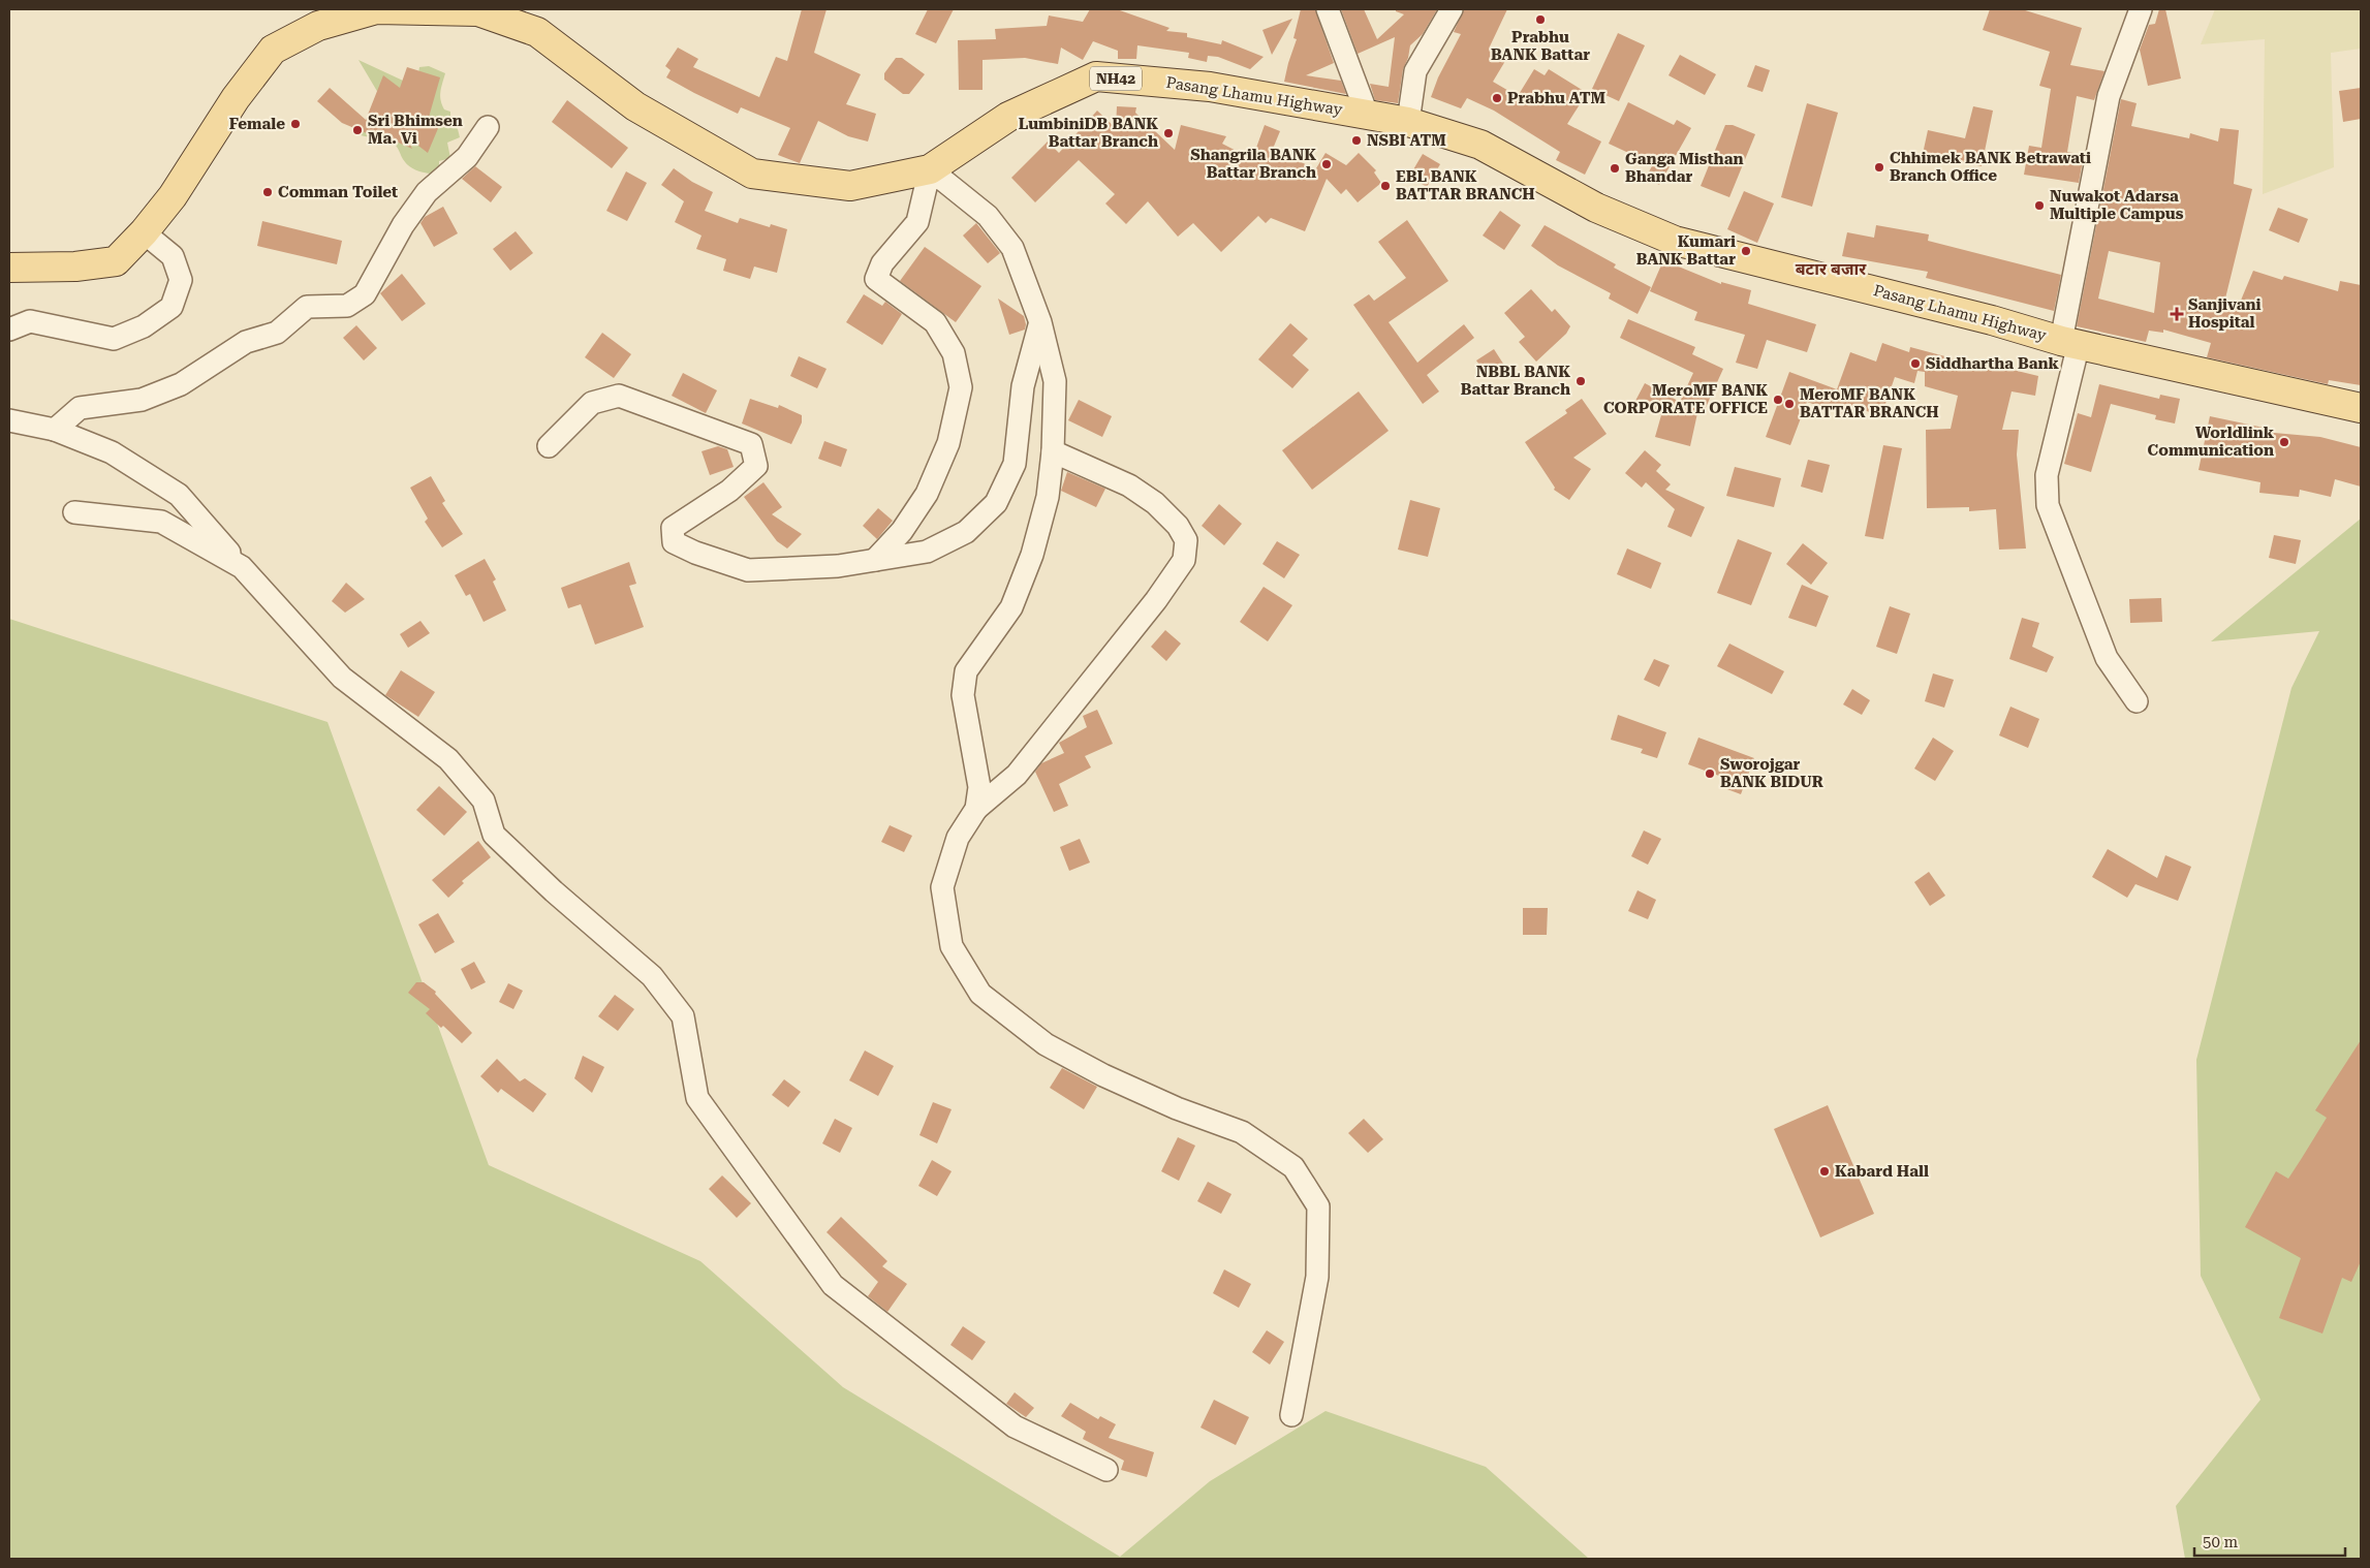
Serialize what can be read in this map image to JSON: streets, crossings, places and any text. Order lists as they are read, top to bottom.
{
  "streets": {
    "main road": ["NH42", "Pasang Lhamu Highway"]
  },
  "districts": ["बटार बजार"],
  "places": {
    "other": [
      "Prabhu BANK Battar",
      "Prabhu ATM",
      "Female",
      "Sri Bhimsen Ma. Vi",
      "LumbiniDB BANK Battar Branch",
      "NSBI ATM",
      "Shangrila BANK Battar Branch",
      "Chhimek BANK Betrawati Branch Office",
      "Ganga Misthan Bhandar",
      "EBL BANK BATTAR BRANCH",
      "Comman Toilet",
      "Nuwakot Adarsa Multiple Campus",
      "Kumari BANK Battar",
      "Siddhartha Bank",
      "NBBL BANK Battar Branch",
      "MeroMF BANK CORPORATE OFFICE",
      "MeroMF BANK BATTAR BRANCH",
      "Worldlink Communication",
      "Sworojgar BANK BIDUR",
      "Kabard Hall"
    ],
    "health": ["Sanjivani Hospital"]
  },
  "scale_bar": "50 m"
}
